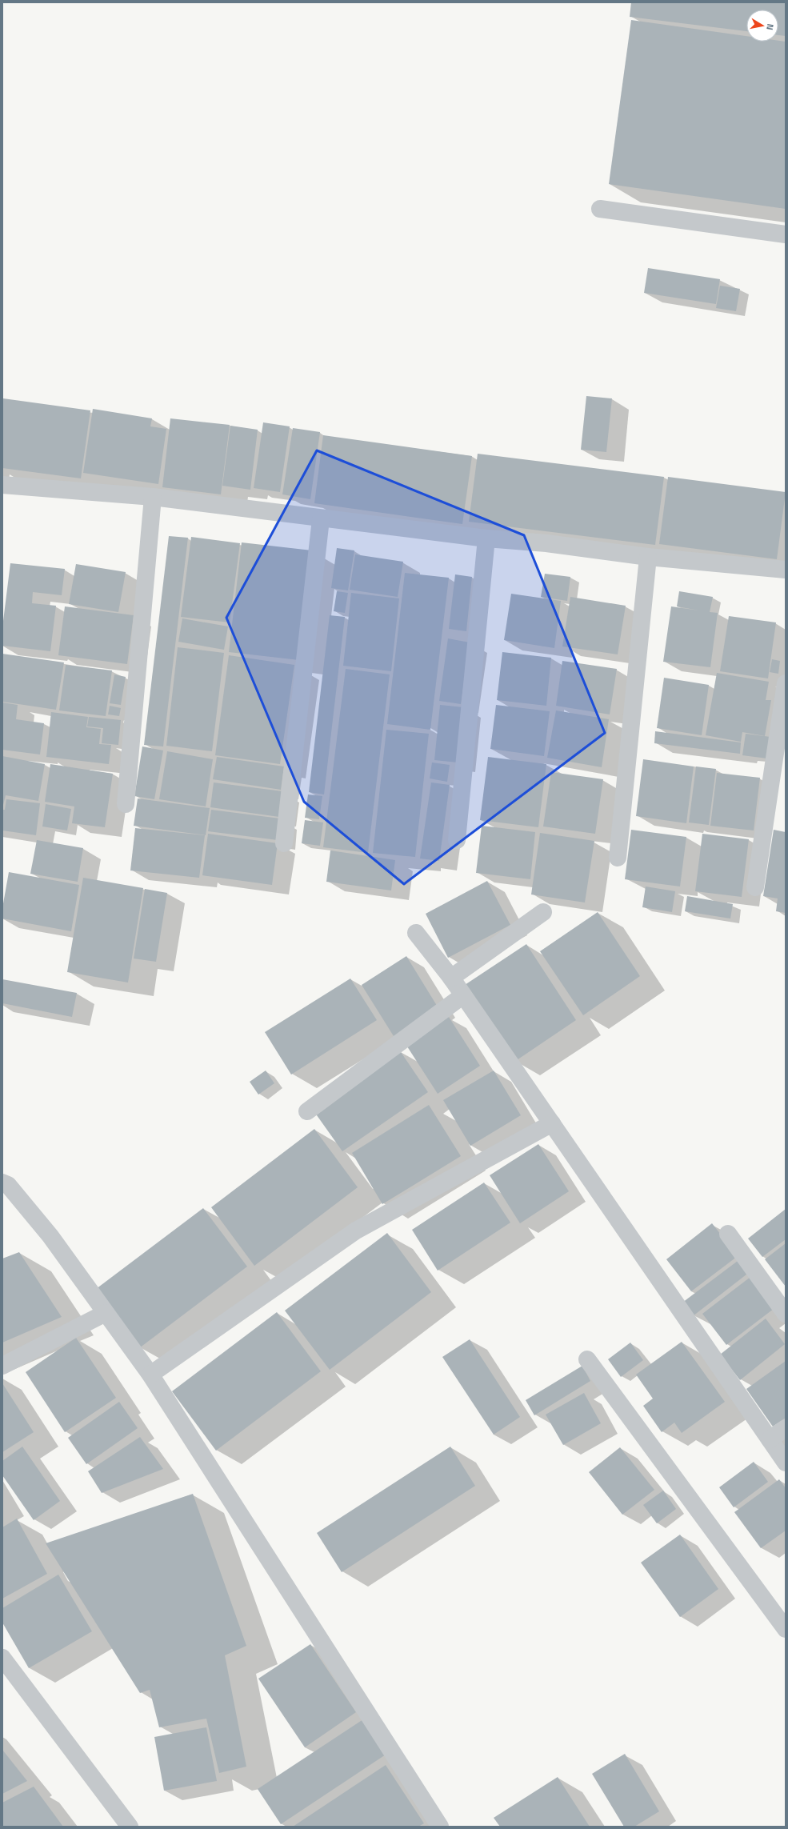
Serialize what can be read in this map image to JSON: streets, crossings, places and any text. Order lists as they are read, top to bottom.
{
  "north": "right"
}
